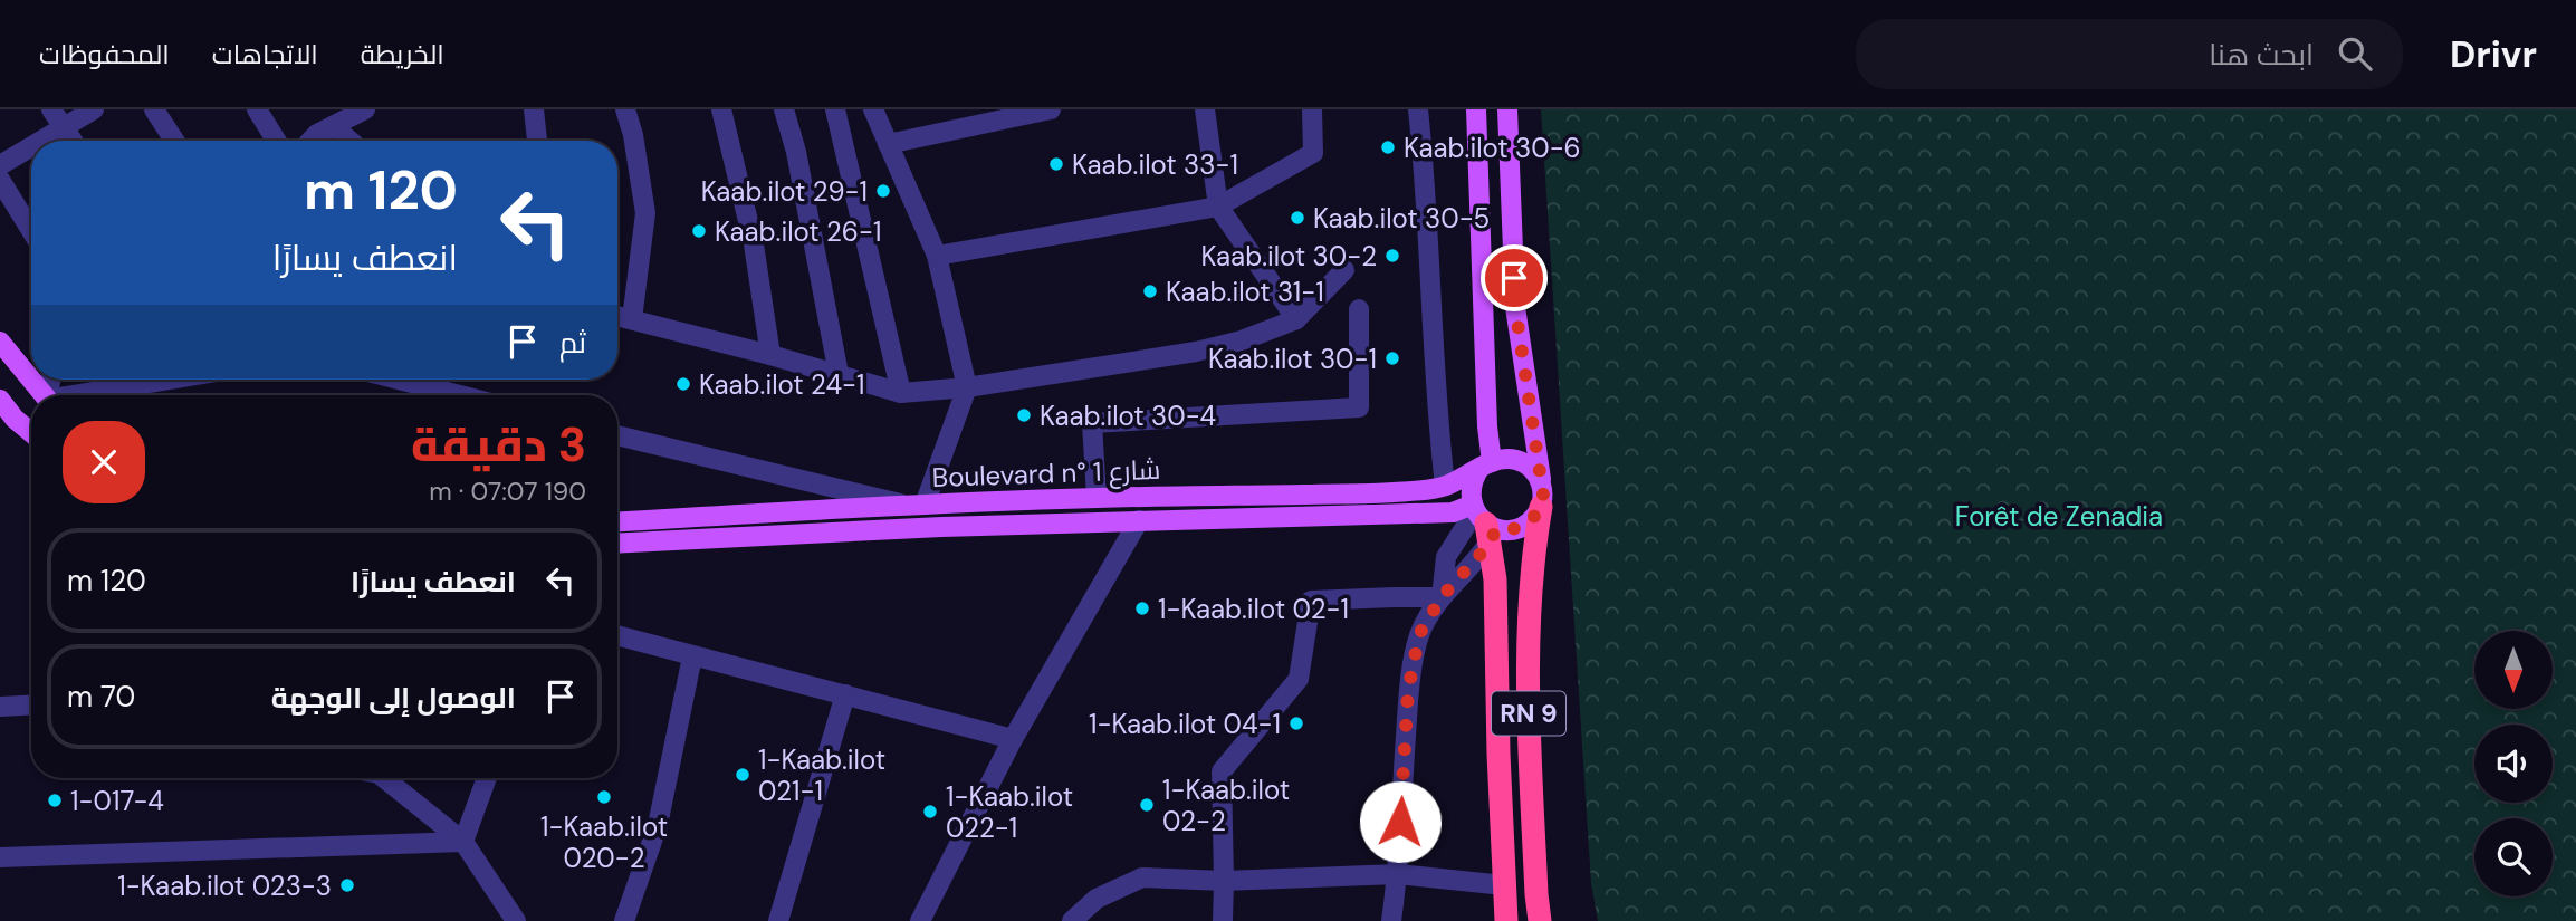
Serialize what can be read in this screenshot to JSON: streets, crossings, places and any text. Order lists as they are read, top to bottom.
{
  "streets": {
    "highway": ["RN 9"],
    "main road": ["Boulevard n° شارع 1"]
  },
  "crossings": [
    ["Boulevard n° شارع 1", "RN 9"]
  ],
  "parks": ["Forêt de Zenadia"],
  "places": [
    "Kaab.ilot 30-6",
    "Kaab.ilot 33-1",
    "Kaab.ilot 29-1",
    "Kaab.ilot 30-5",
    "Kaab.ilot 26-1",
    "Kaab.ilot 30-2",
    "Kaab.ilot 31-1",
    "Kaab.ilot 30-1",
    "Kaab.ilot 24-1",
    "Kaab.ilot 30-4",
    "1-Kaab.ilot 02-1",
    "1-Kaab.ilot 04-1",
    "1-Kaab.ilot 021-1",
    "1-Kaab.ilot 020-2",
    "1-017-4",
    "1-Kaab.ilot 02-2",
    "1-Kaab.ilot 022-1",
    "1-Kaab.ilot 023-3"
  ],
  "north": "bottom",
  "page": {
    "header": "Drivr",
    "search": "ابحث هنا",
    "nav": ["الخريطة", "الاتجاهات", "المحفوظات"],
    "turn": ["120 m", "انعطف يسارًا"],
    "then": "ثم",
    "heading": ["3 دقيقة", "190 m · 07:07"],
    "list": [
      {
        "name": "انعطف يسارًا",
        "value": "120 m"
      },
      {
        "name": "الوصول إلى الوجهة",
        "value": "70 m"
      }
    ]
  }
}
